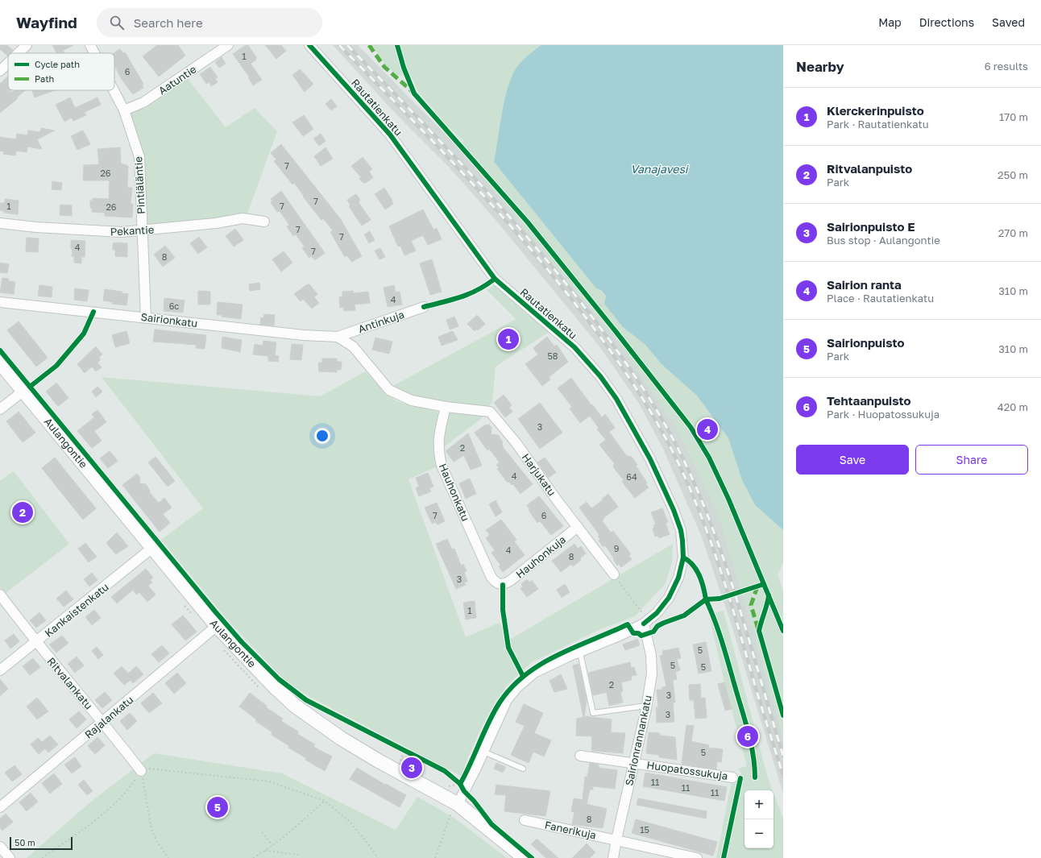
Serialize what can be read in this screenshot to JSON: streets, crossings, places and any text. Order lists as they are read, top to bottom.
{
  "streets": {
    "main road": ["Aulangontie"],
    "street": [
      "Aatuntie",
      "Rautatienkatu",
      "Pintiäläntie",
      "Pekantie",
      "Sairionkatu",
      "Antinkuja",
      "Harjukatu",
      "Hauhonkatu",
      "Hauhonkuja",
      "Kankaistenkatu",
      "Ritvalankatu",
      "Rajalankatu",
      "Sairionrannankatu",
      "Huopatossukuja",
      "Fanerikuja"
    ]
  },
  "crossings": [
    ["Aatuntie", "Pintiäläntie"],
    ["Rautatienkatu", "Aulangontie"],
    ["Rautatienkatu", "Sairionrannankatu"],
    ["Pintiäläntie", "Pekantie"],
    ["Pintiäläntie", "Sairionkatu"],
    ["Sairionkatu", "Antinkuja"],
    ["Aulangontie", "Kankaistenkatu"],
    ["Aulangontie", "Rajalankatu"],
    ["Harjukatu", "Hauhonkatu"],
    ["Harjukatu", "Hauhonkuja"],
    ["Hauhonkatu", "Hauhonkuja"],
    ["Kankaistenkatu", "Ritvalankatu"],
    ["Ritvalankatu", "Rajalankatu"],
    ["Sairionrannankatu", "Huopatossukuja"],
    ["Sairionrannankatu", "Fanerikuja"]
  ],
  "water": ["Vanajavesi"],
  "house_numbers": [
    "1",
    "6",
    "7",
    "26",
    "7",
    "1",
    "7",
    "26",
    "7",
    "7",
    "4",
    "7",
    "8",
    "4",
    "6c",
    "58",
    "3",
    "2",
    "4",
    "64",
    "7",
    "6",
    "9",
    "4",
    "8",
    "3",
    "1",
    "5",
    "5",
    "5",
    "2",
    "3",
    "3",
    "5",
    "11",
    "11",
    "11",
    "8",
    "15"
  ],
  "legend": ["Cycle path", "Path"],
  "scale_bar": "50 m",
  "page": {
    "header": "Wayfind",
    "search": "Search here",
    "nav": ["Map", "Directions", "Saved"],
    "heading": ["Nearby", "6 results"],
    "list": [
      {
        "mark": "1",
        "name": "Klerckerinpuisto",
        "note": "Park · Rautatienkatu",
        "value": "170 m"
      },
      {
        "mark": "2",
        "name": "Ritvalanpuisto",
        "note": "Park",
        "value": "250 m"
      },
      {
        "mark": "3",
        "name": "Sairionpuisto E",
        "note": "Bus stop · Aulangontie",
        "value": "270 m"
      },
      {
        "mark": "4",
        "name": "Sairion ranta",
        "note": "Place · Rautatienkatu",
        "value": "310 m"
      },
      {
        "mark": "5",
        "name": "Sairionpuisto",
        "note": "Park",
        "value": "310 m"
      },
      {
        "mark": "6",
        "name": "Tehtaanpuisto",
        "note": "Park · Huopatossukuja",
        "value": "420 m"
      }
    ],
    "pins": [
      "1",
      "4",
      "2",
      "6",
      "3",
      "5"
    ],
    "buttons": ["Save", "Share"],
    "map_buttons": ["+", "−"],
    "scale": "50 m"
  }
}
